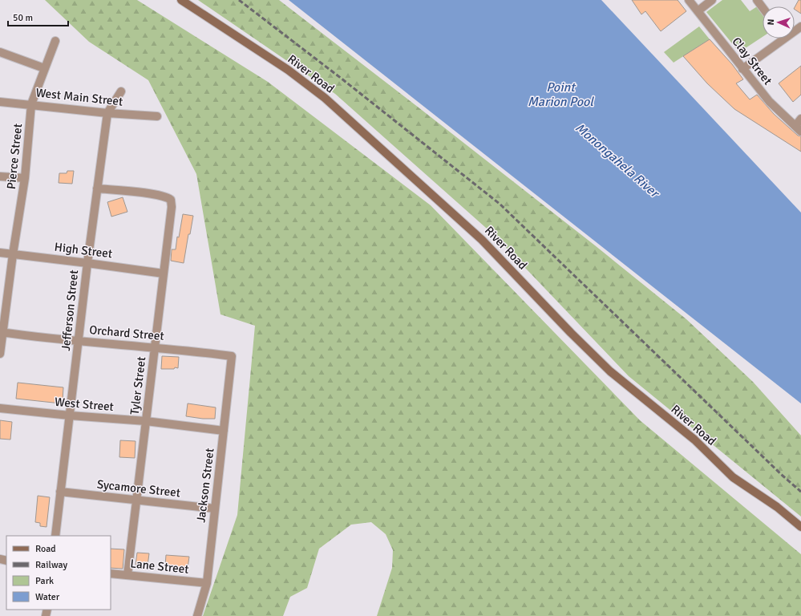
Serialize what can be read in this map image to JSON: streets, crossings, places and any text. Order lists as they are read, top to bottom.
{
  "streets": {
    "street": [
      "Clay Street",
      "River Road",
      "West Main Street",
      "Pierce Street",
      "High Street",
      "Jefferson Street",
      "Orchard Street",
      "Tyler Street",
      "West Street",
      "Jackson Street",
      "Sycamore Street",
      "Lane Street"
    ]
  },
  "crossings": [
    ["West Main Street", "Pierce Street"],
    ["West Main Street", "Jefferson Street"],
    ["Pierce Street", "High Street"],
    ["Pierce Street", "Orchard Street"],
    ["High Street", "Jefferson Street"],
    ["High Street", "Tyler Street"],
    ["Jefferson Street", "Orchard Street"],
    ["Jefferson Street", "Tyler Street"],
    ["Jefferson Street", "West Street"],
    ["Jefferson Street", "Sycamore Street"],
    ["Orchard Street", "Tyler Street"],
    ["Orchard Street", "Jackson Street"],
    ["Tyler Street", "West Street"],
    ["Tyler Street", "Sycamore Street"],
    ["Tyler Street", "Lane Street"],
    ["West Street", "Jackson Street"],
    ["Jackson Street", "Sycamore Street"],
    ["Jackson Street", "Lane Street"]
  ],
  "water": ["Point Marion Pool", "Monongahela River"],
  "legend": [
    "Road",
    "Railway",
    "Park",
    "Water"
  ],
  "scale_bar": "50 m",
  "north": "left"
}
